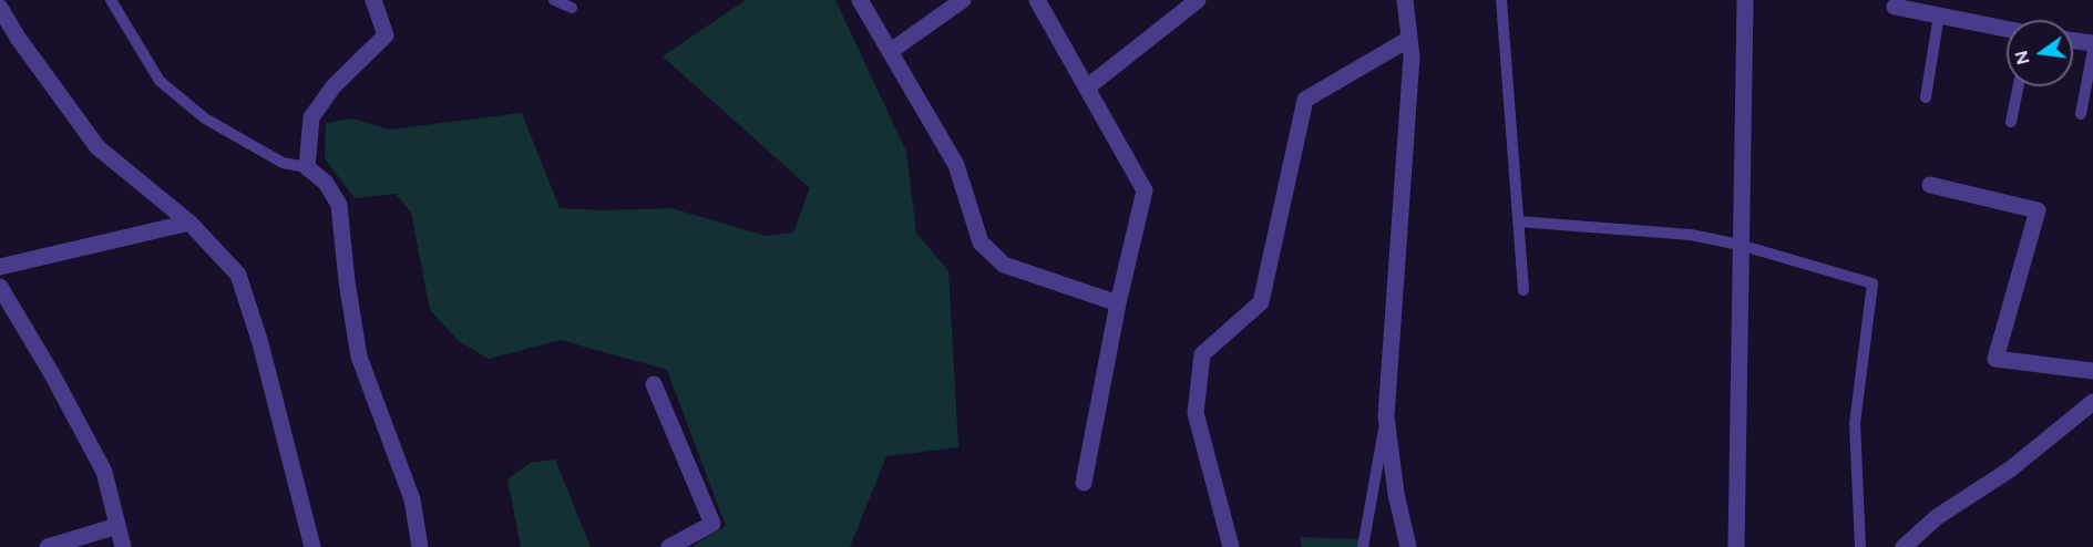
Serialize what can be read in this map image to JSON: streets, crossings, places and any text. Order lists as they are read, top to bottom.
{
  "north": "left"
}
